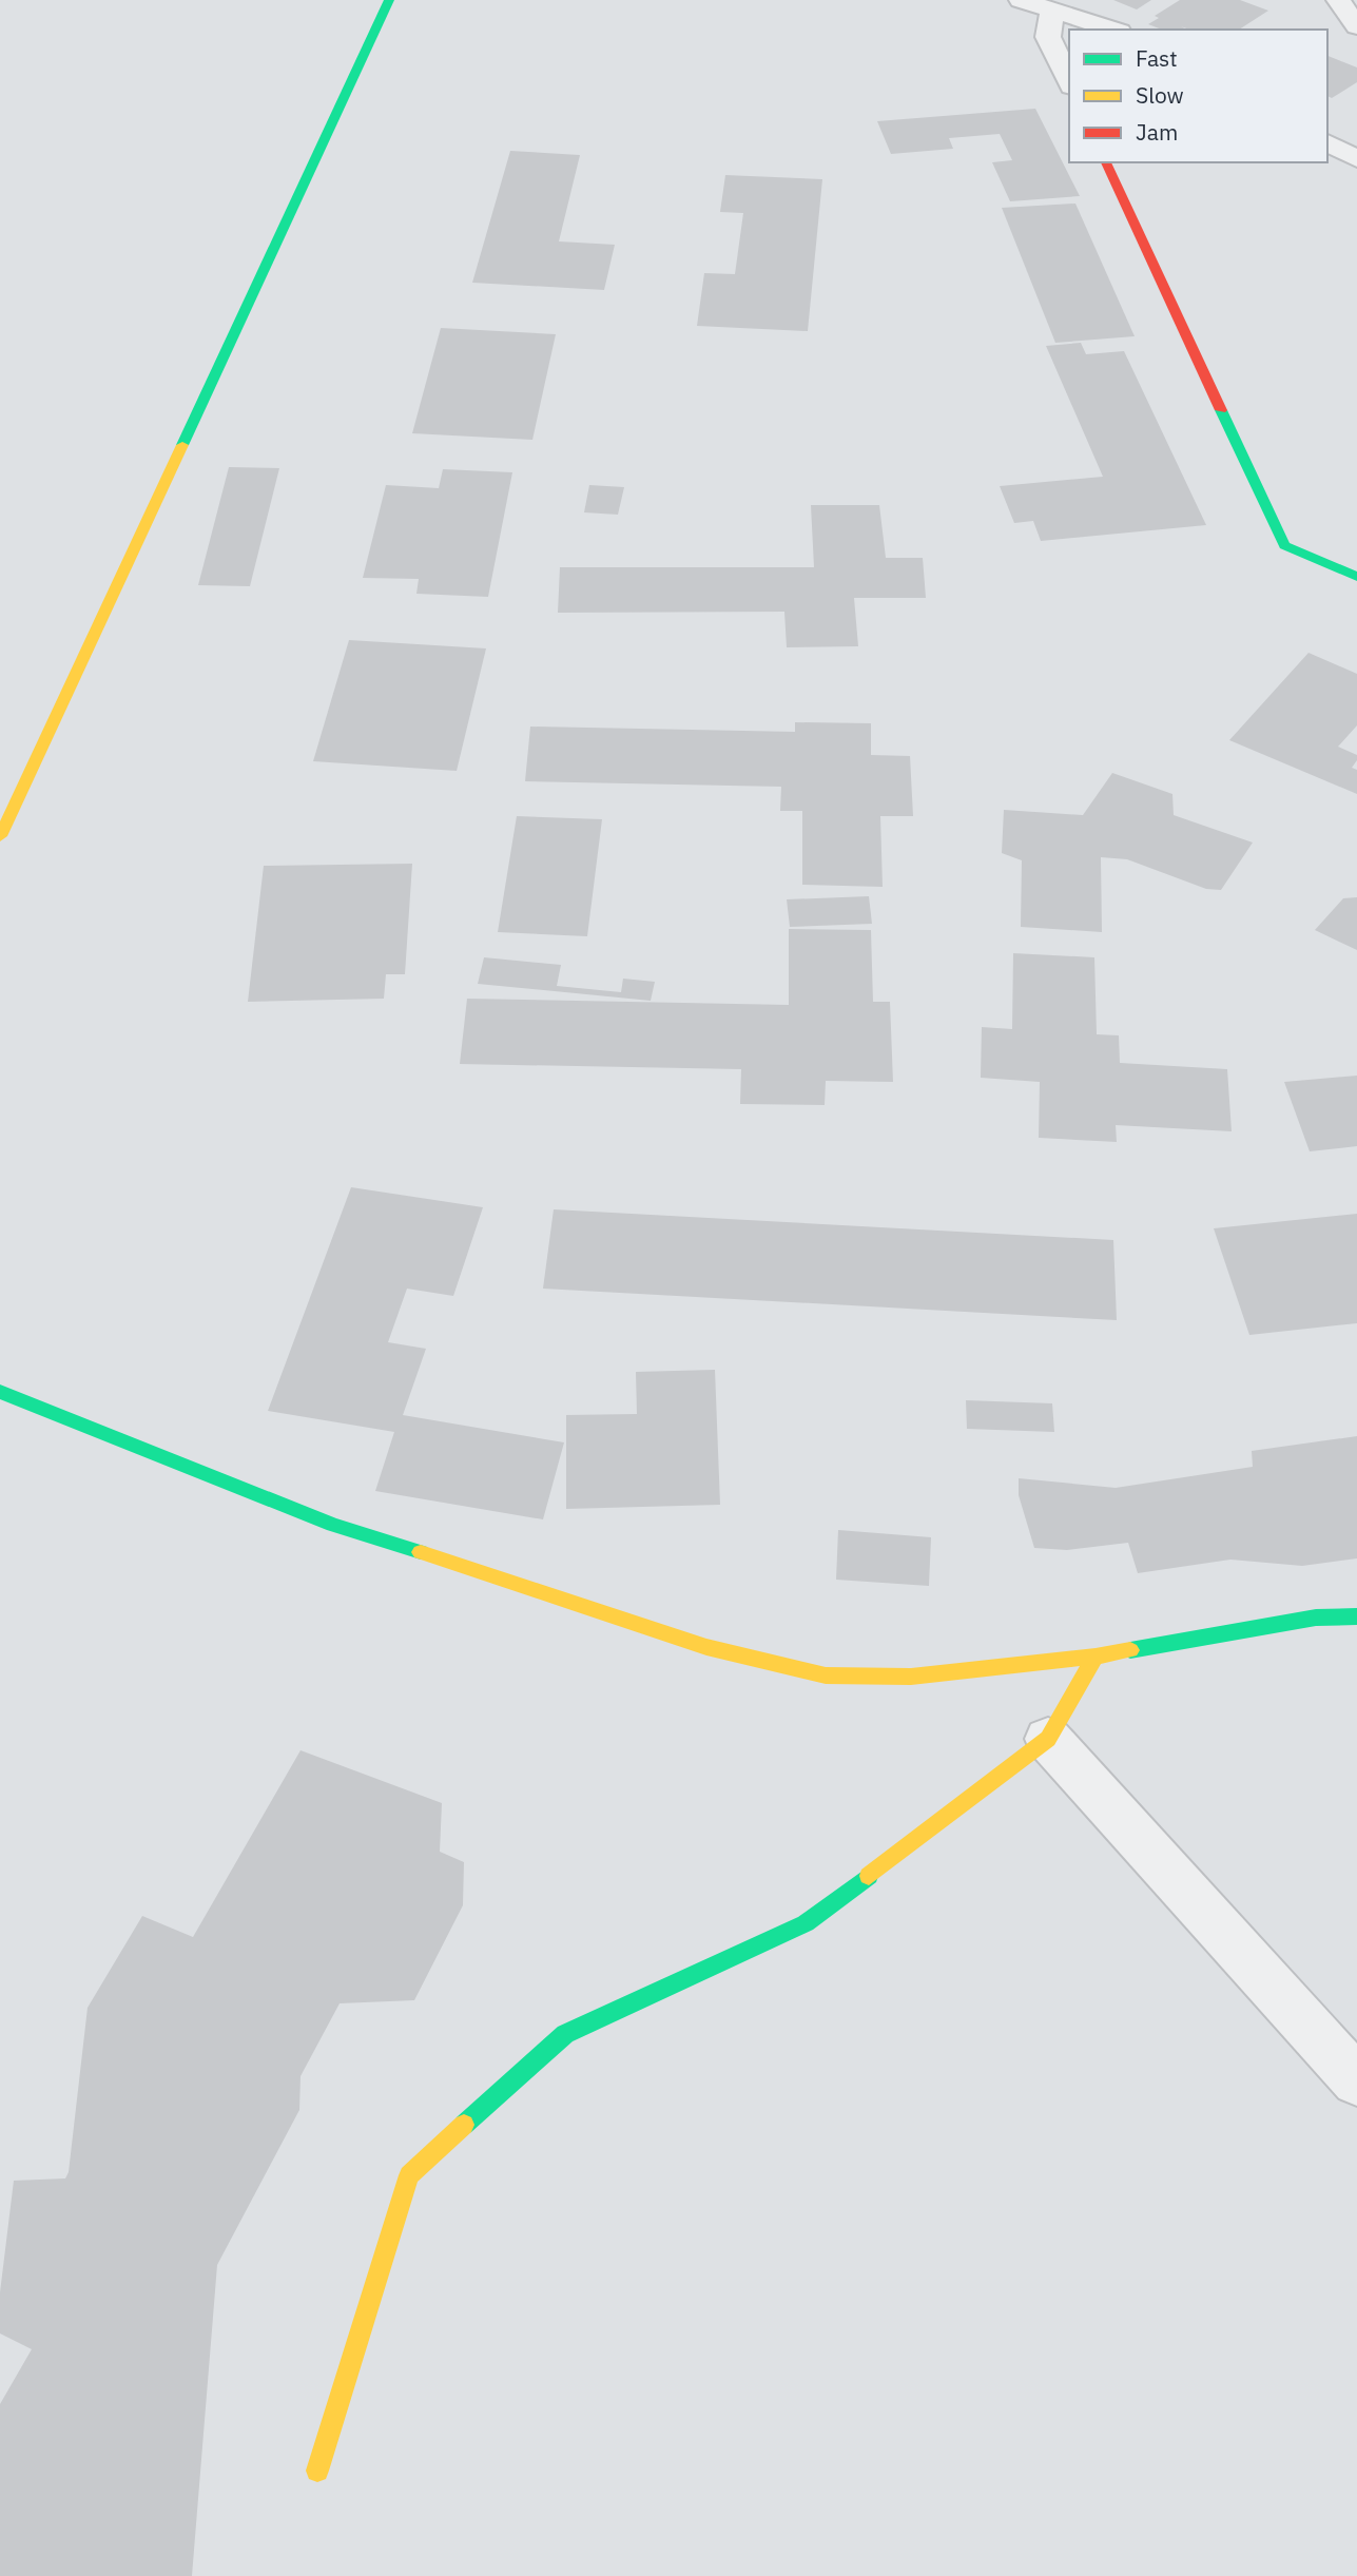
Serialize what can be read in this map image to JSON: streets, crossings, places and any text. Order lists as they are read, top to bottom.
{
  "legend": ["Fast", "Slow", "Jam"]
}
